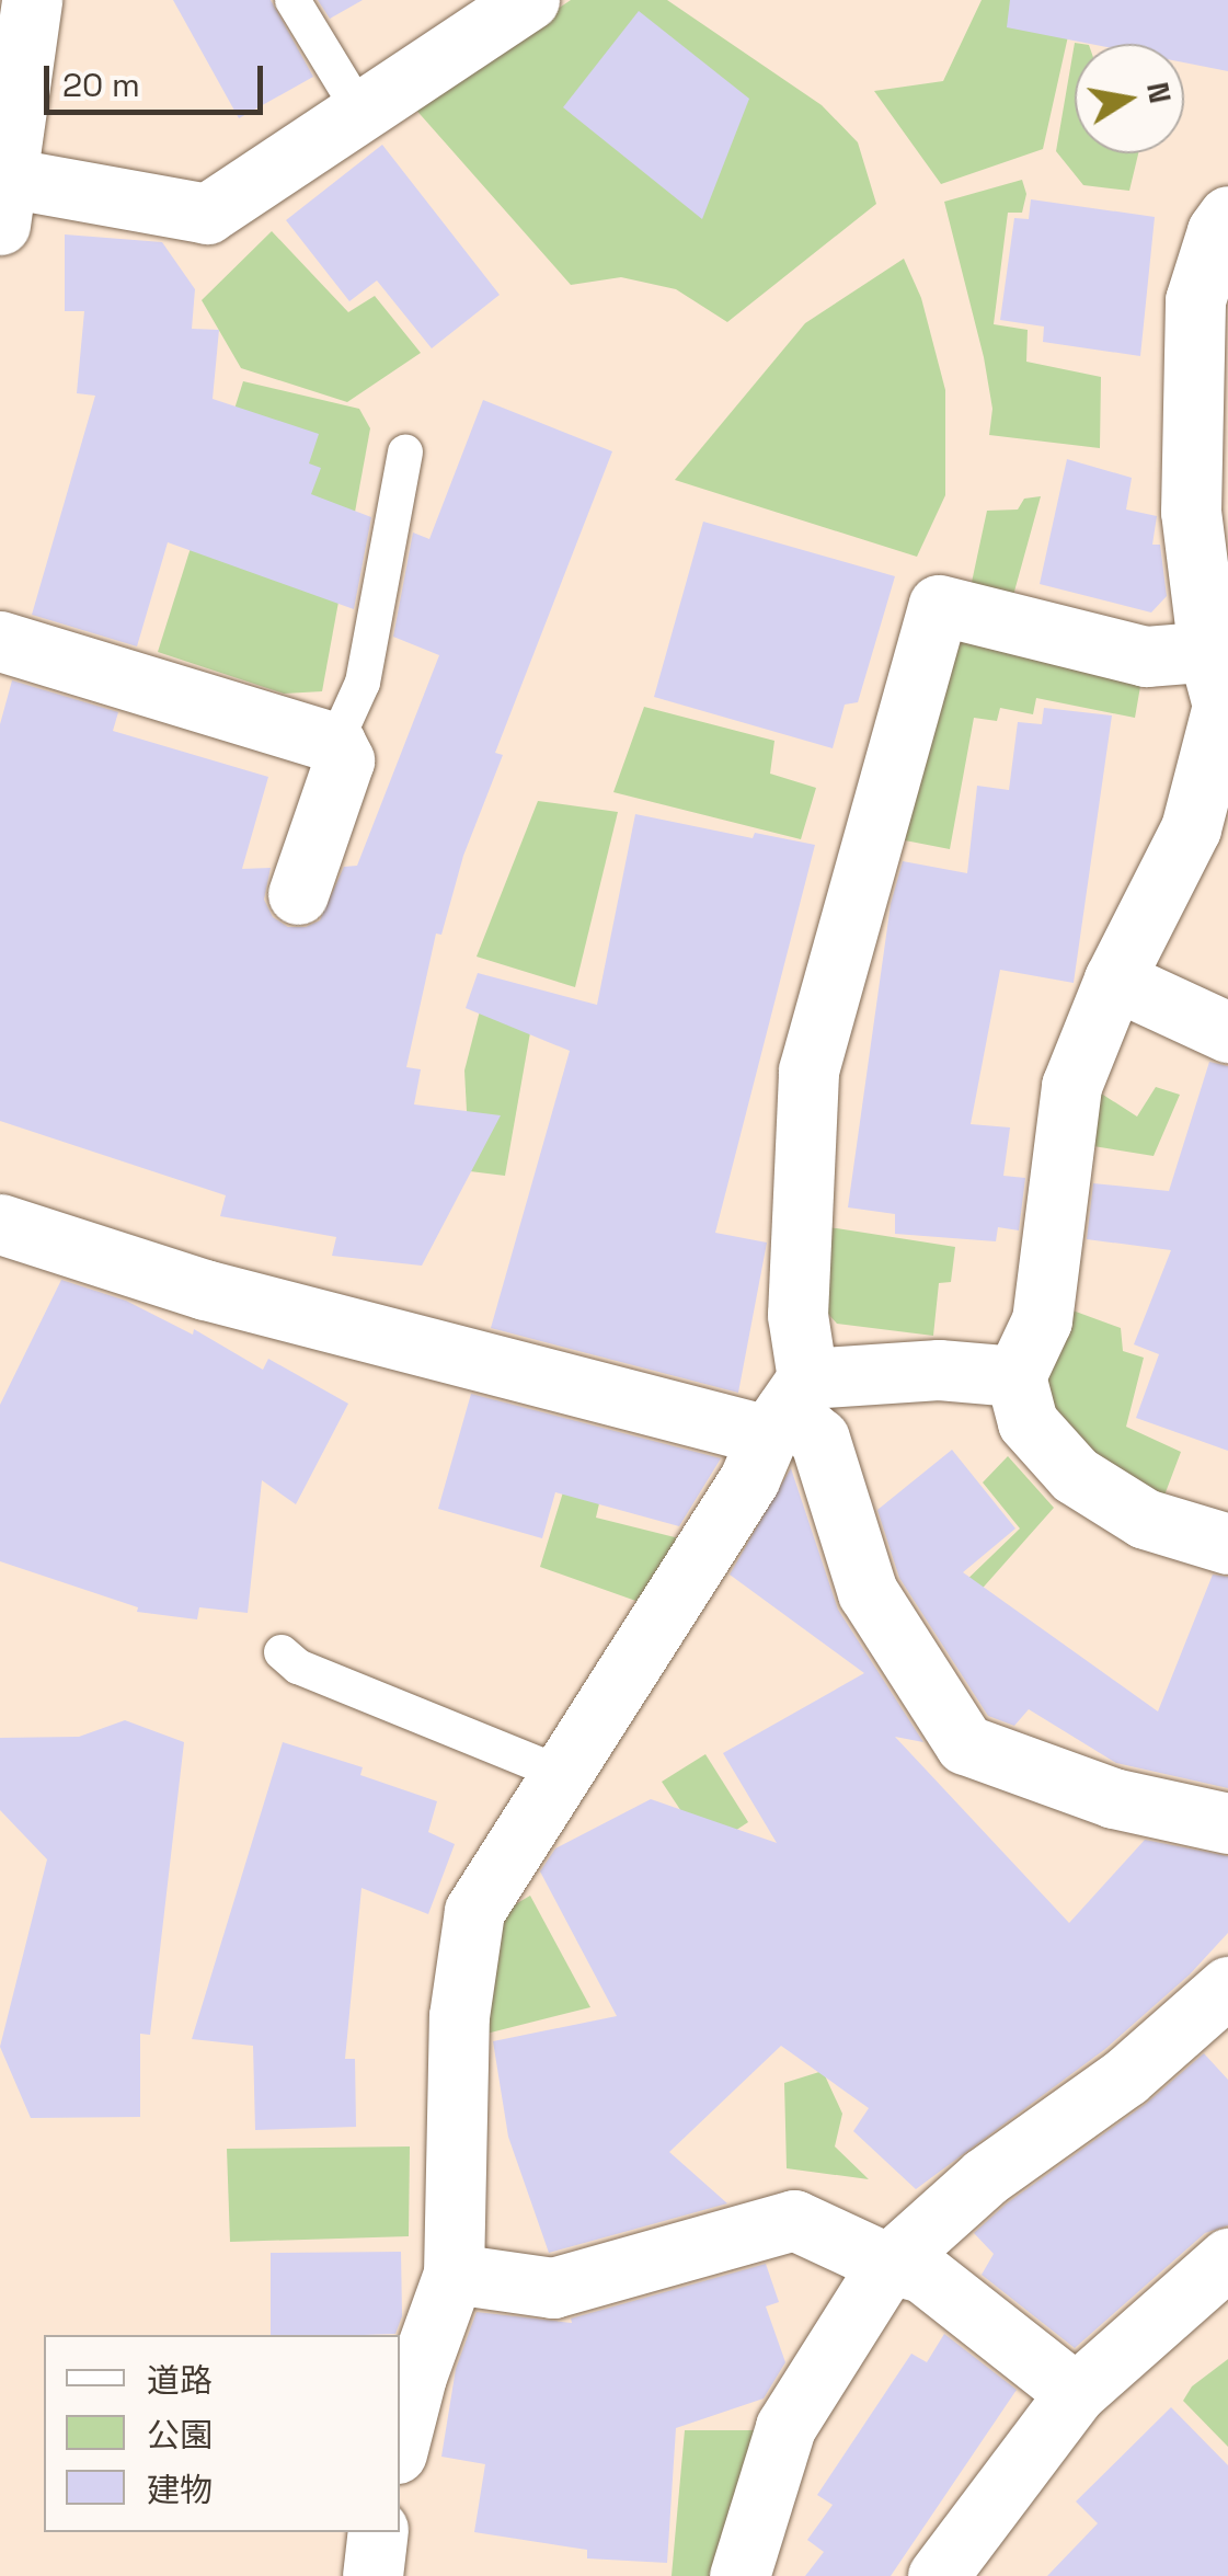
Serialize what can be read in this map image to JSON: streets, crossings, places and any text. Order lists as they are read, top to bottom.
{
  "legend": ["道路", "公園", "建物"],
  "scale_bar": "20 m",
  "north": "right"
}
